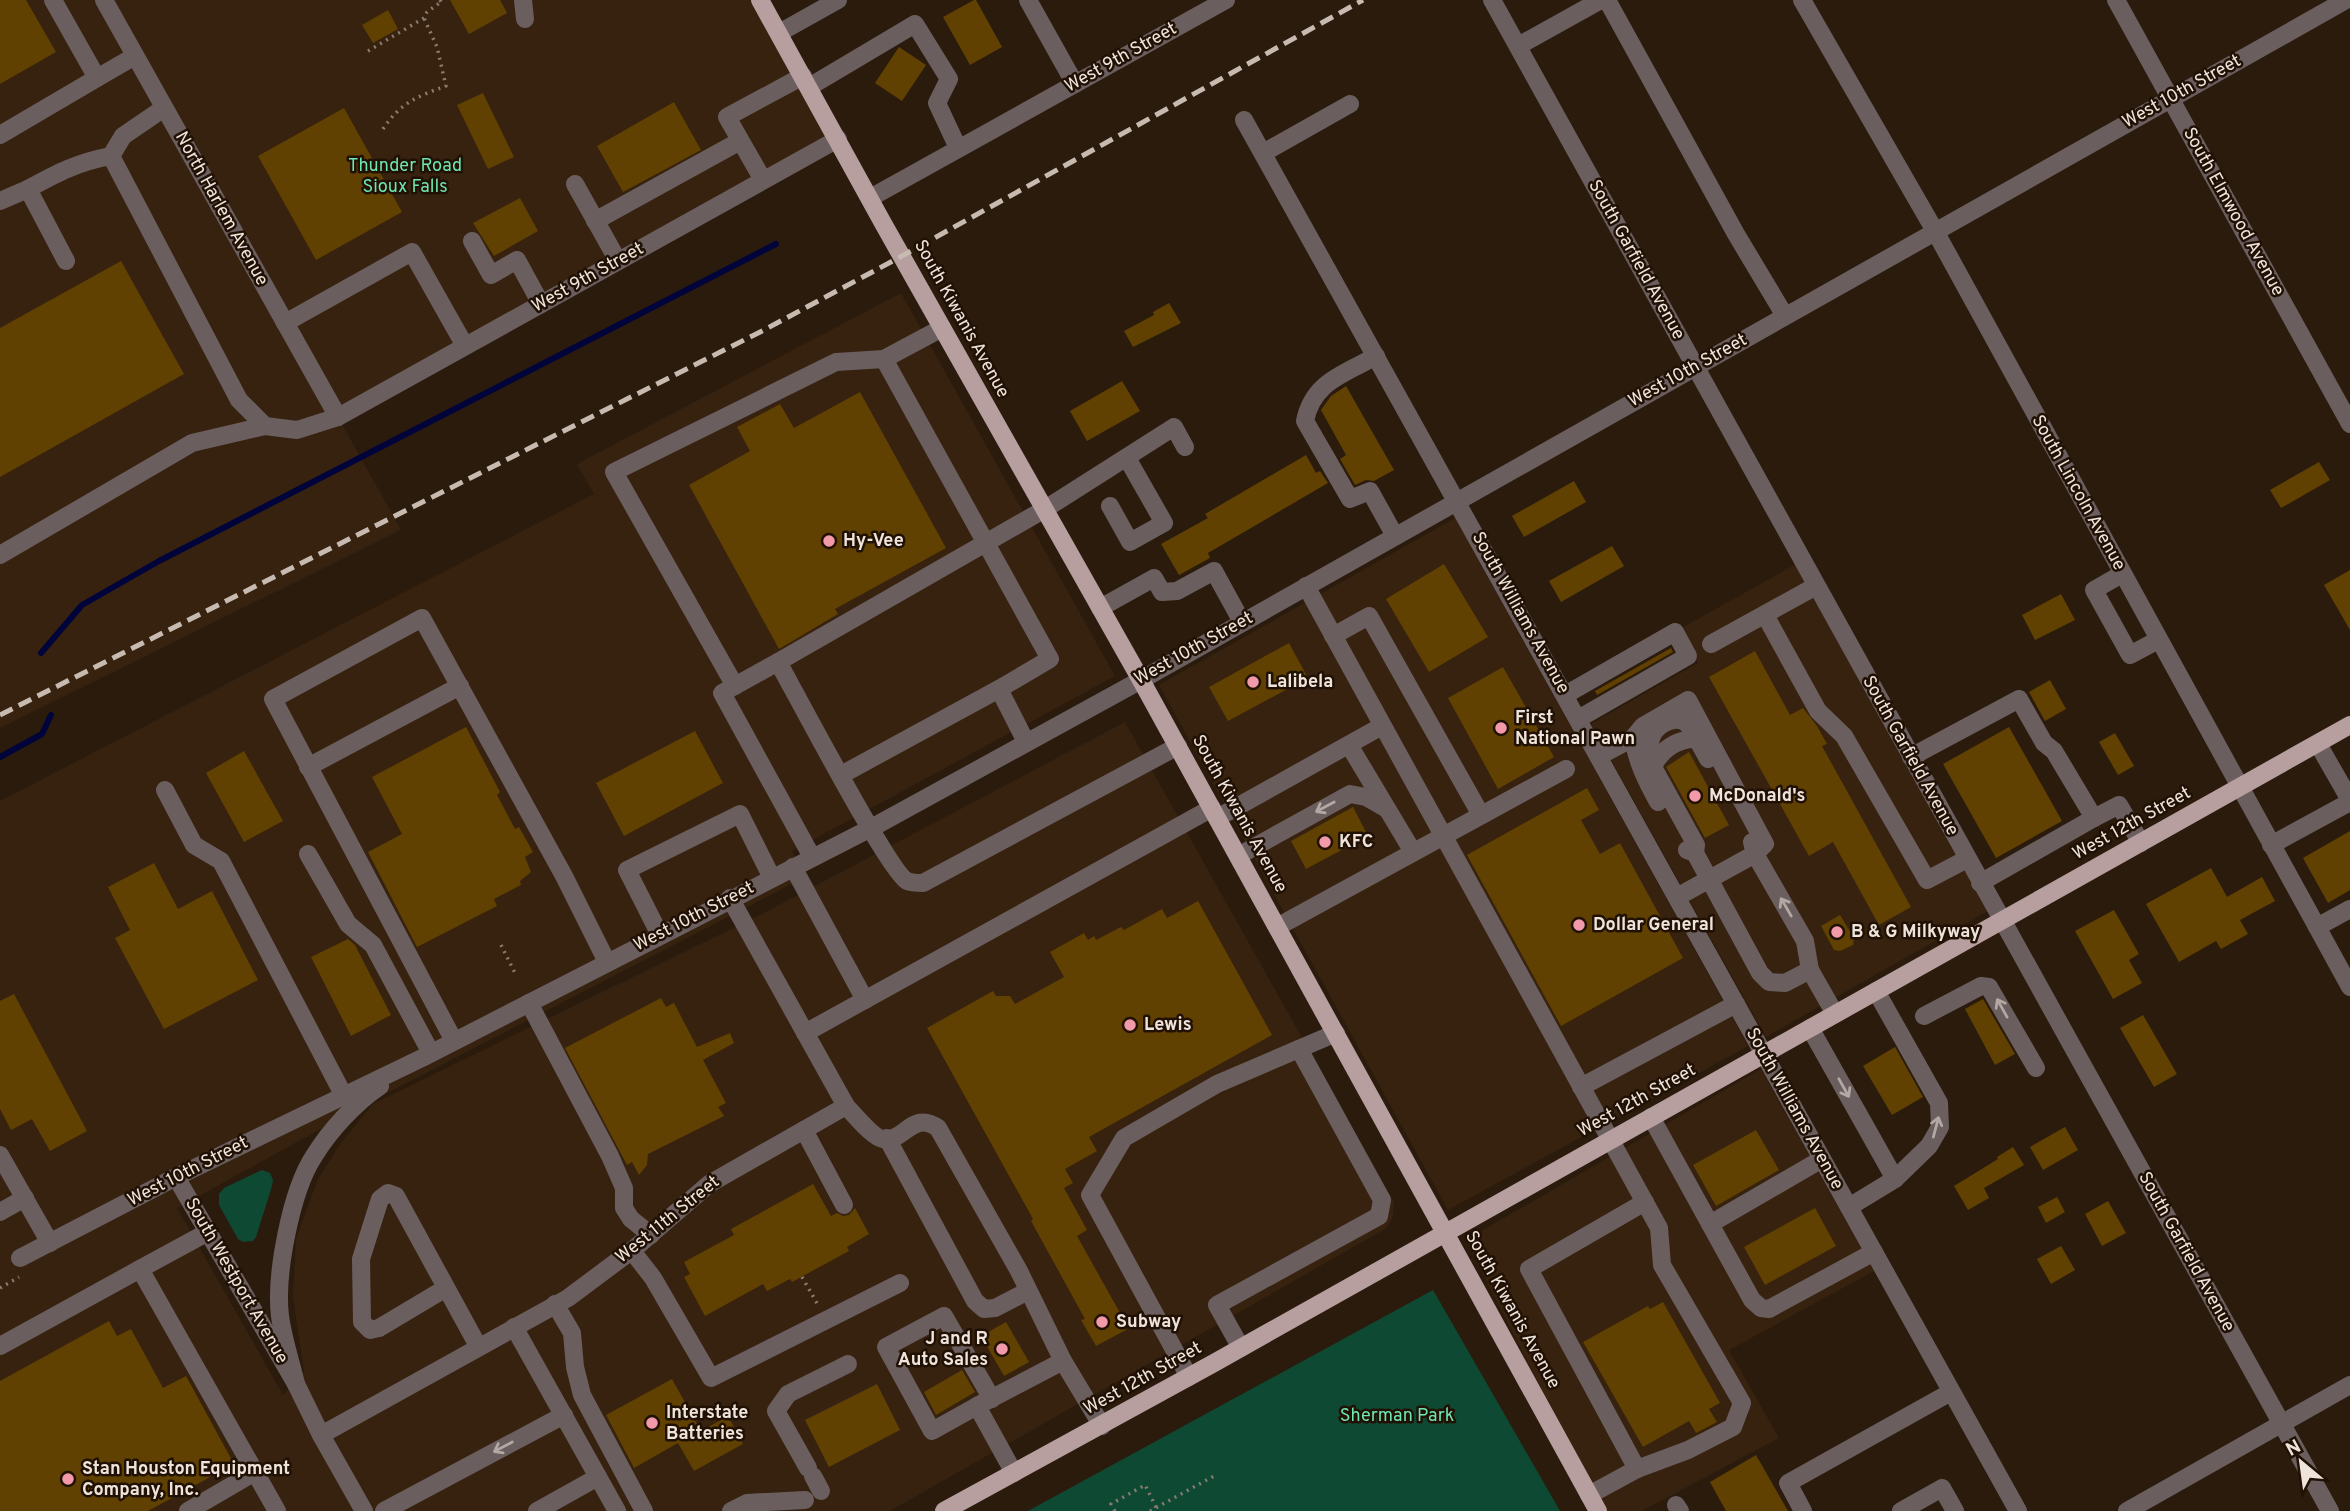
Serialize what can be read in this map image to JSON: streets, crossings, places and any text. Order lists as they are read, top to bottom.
{
  "streets": {
    "main road": ["South Kiwanis Avenue", "West 12th Street"],
    "street": [
      "West 9th Street",
      "West 10th Street",
      "North Harlem Avenue",
      "South Elmwood Avenue",
      "South Garfield Avenue",
      "South Lincoln Avenue",
      "South Williams Avenue",
      "West 11th Street",
      "South Westport Avenue"
    ]
  },
  "crossings": [
    ["West 9th Street", "North Harlem Avenue"],
    ["West 9th Street", "South Kiwanis Avenue"],
    ["West 10th Street", "South Elmwood Avenue"],
    ["West 10th Street", "South Garfield Avenue"],
    ["West 10th Street", "South Kiwanis Avenue"],
    ["West 10th Street", "South Lincoln Avenue"],
    ["West 10th Street", "South Williams Avenue"],
    ["West 10th Street", "South Westport Avenue"],
    ["South Garfield Avenue", "West 12th Street"],
    ["South Kiwanis Avenue", "West 12th Street"],
    ["South Lincoln Avenue", "West 12th Street"],
    ["South Williams Avenue", "West 12th Street"],
    ["West 11th Street", "South Westport Avenue"]
  ],
  "parks": ["Thunder Road Sioux Falls", "Sherman Park"],
  "places": [
    "Hy-Vee",
    "Lalibela",
    "First National Pawn",
    "McDonald's",
    "KFC",
    "Dollar General",
    "B & G Milkyway",
    "Lewis",
    "Subway",
    "J and R Auto Sales",
    "Interstate Batteries",
    "Stan Houston Equipment Company, Inc."
  ],
  "north": "top left"
}
